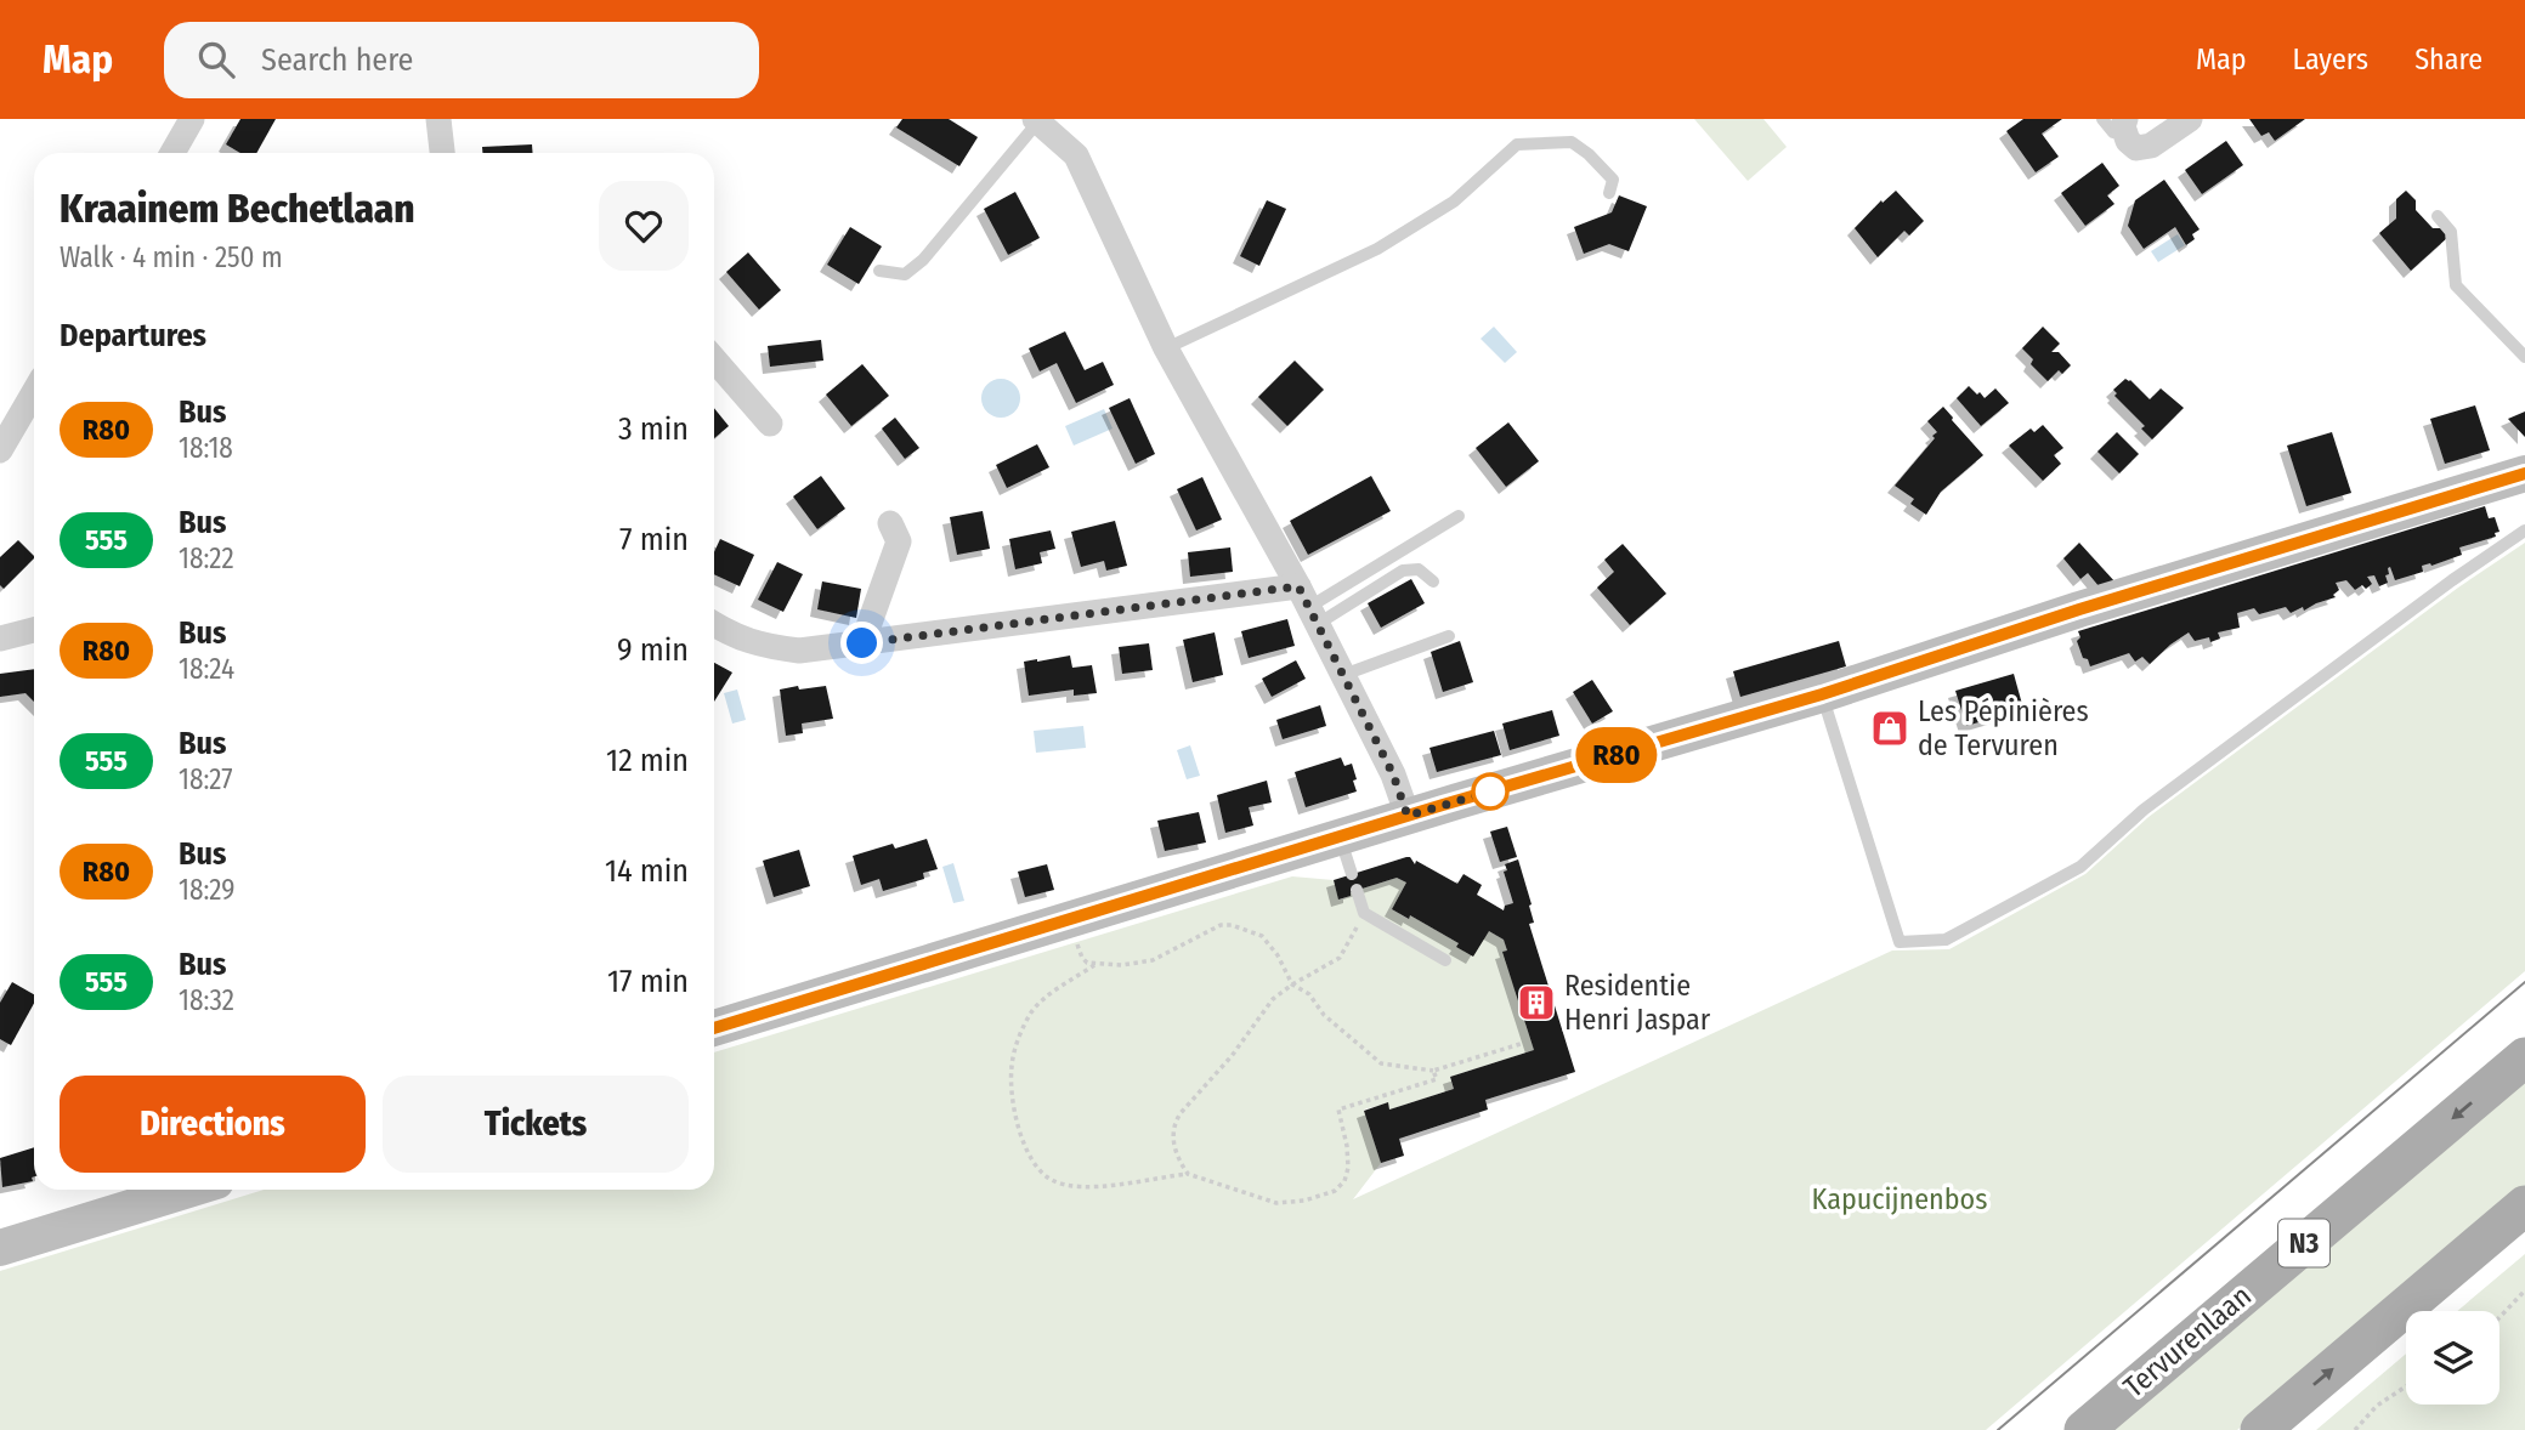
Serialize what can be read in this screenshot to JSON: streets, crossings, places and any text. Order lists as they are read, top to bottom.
{
  "streets": {
    "main road": ["N3", "Tervurenlaan"]
  },
  "parks": ["Kapucijnenbos"],
  "places": {
    "shop": ["Les Pépinières de Tervuren"],
    "building": ["Residentie Henri Jaspar"]
  },
  "lines": ["bus line R80"],
  "page": {
    "header": "Map",
    "search": "Search here",
    "nav": ["Map", "Layers", "Share"],
    "on_map": "R80",
    "heading": [
      ["Kraainem Bechetlaan", "Walk · 4 min · 250 m"],
      "Departures"
    ],
    "list": [
      {
        "mark": "R80",
        "name": "Bus",
        "note": "18:18",
        "value": "3 min"
      },
      {
        "mark": "555",
        "name": "Bus",
        "note": "18:22",
        "value": "7 min"
      },
      {
        "mark": "R80",
        "name": "Bus",
        "note": "18:24",
        "value": "9 min"
      },
      {
        "mark": "555",
        "name": "Bus",
        "note": "18:27",
        "value": "12 min"
      },
      {
        "mark": "R80",
        "name": "Bus",
        "note": "18:29",
        "value": "14 min"
      },
      {
        "mark": "555",
        "name": "Bus",
        "note": "18:32",
        "value": "17 min"
      }
    ],
    "buttons": ["Directions", "Tickets"]
  }
}
